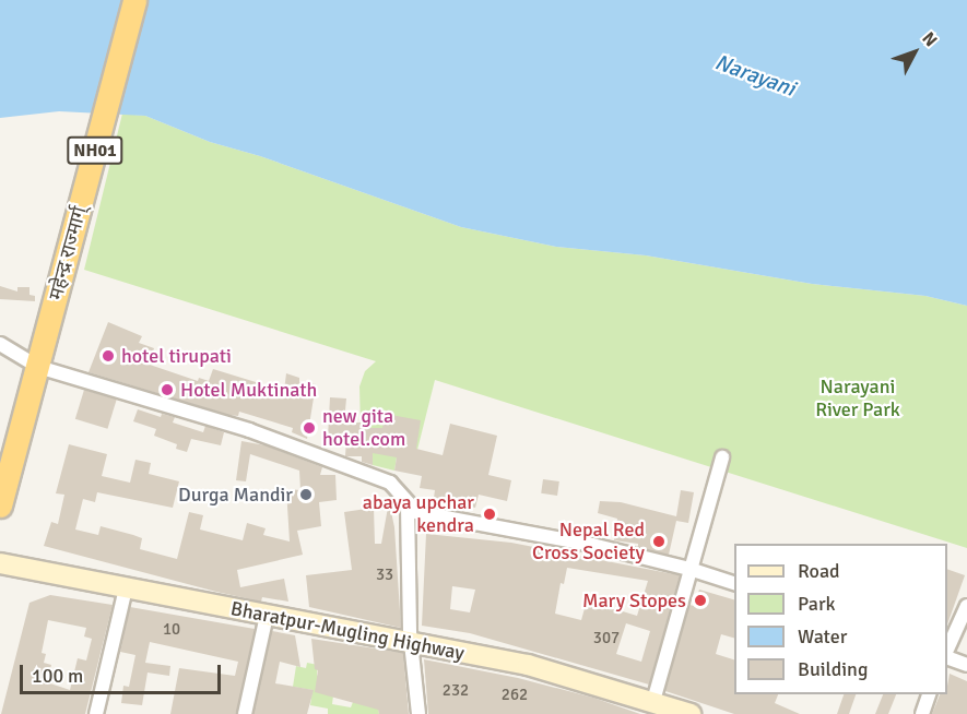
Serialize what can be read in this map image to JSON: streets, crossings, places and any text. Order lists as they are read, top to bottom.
{
  "streets": {
    "highway": ["NH01", "महेन्द्र राज्मार्ग्"],
    "main road": ["Bharatpur-Mugling Highway"]
  },
  "water": ["Narayani"],
  "parks": ["Narayani River Park"],
  "places": [
    "hotel tirupati",
    "Hotel Muktinath",
    "new gita hotel.com",
    "Durga Mandir",
    "abaya upchar kendra",
    "Nepal Red Cross Society",
    "Mary Stopes"
  ],
  "house_numbers": [
    "33",
    "10",
    "307",
    "232",
    "262"
  ],
  "legend": [
    "Road",
    "Park",
    "Water",
    "Building"
  ],
  "scale_bar": "100 m",
  "north": "top right"
}
